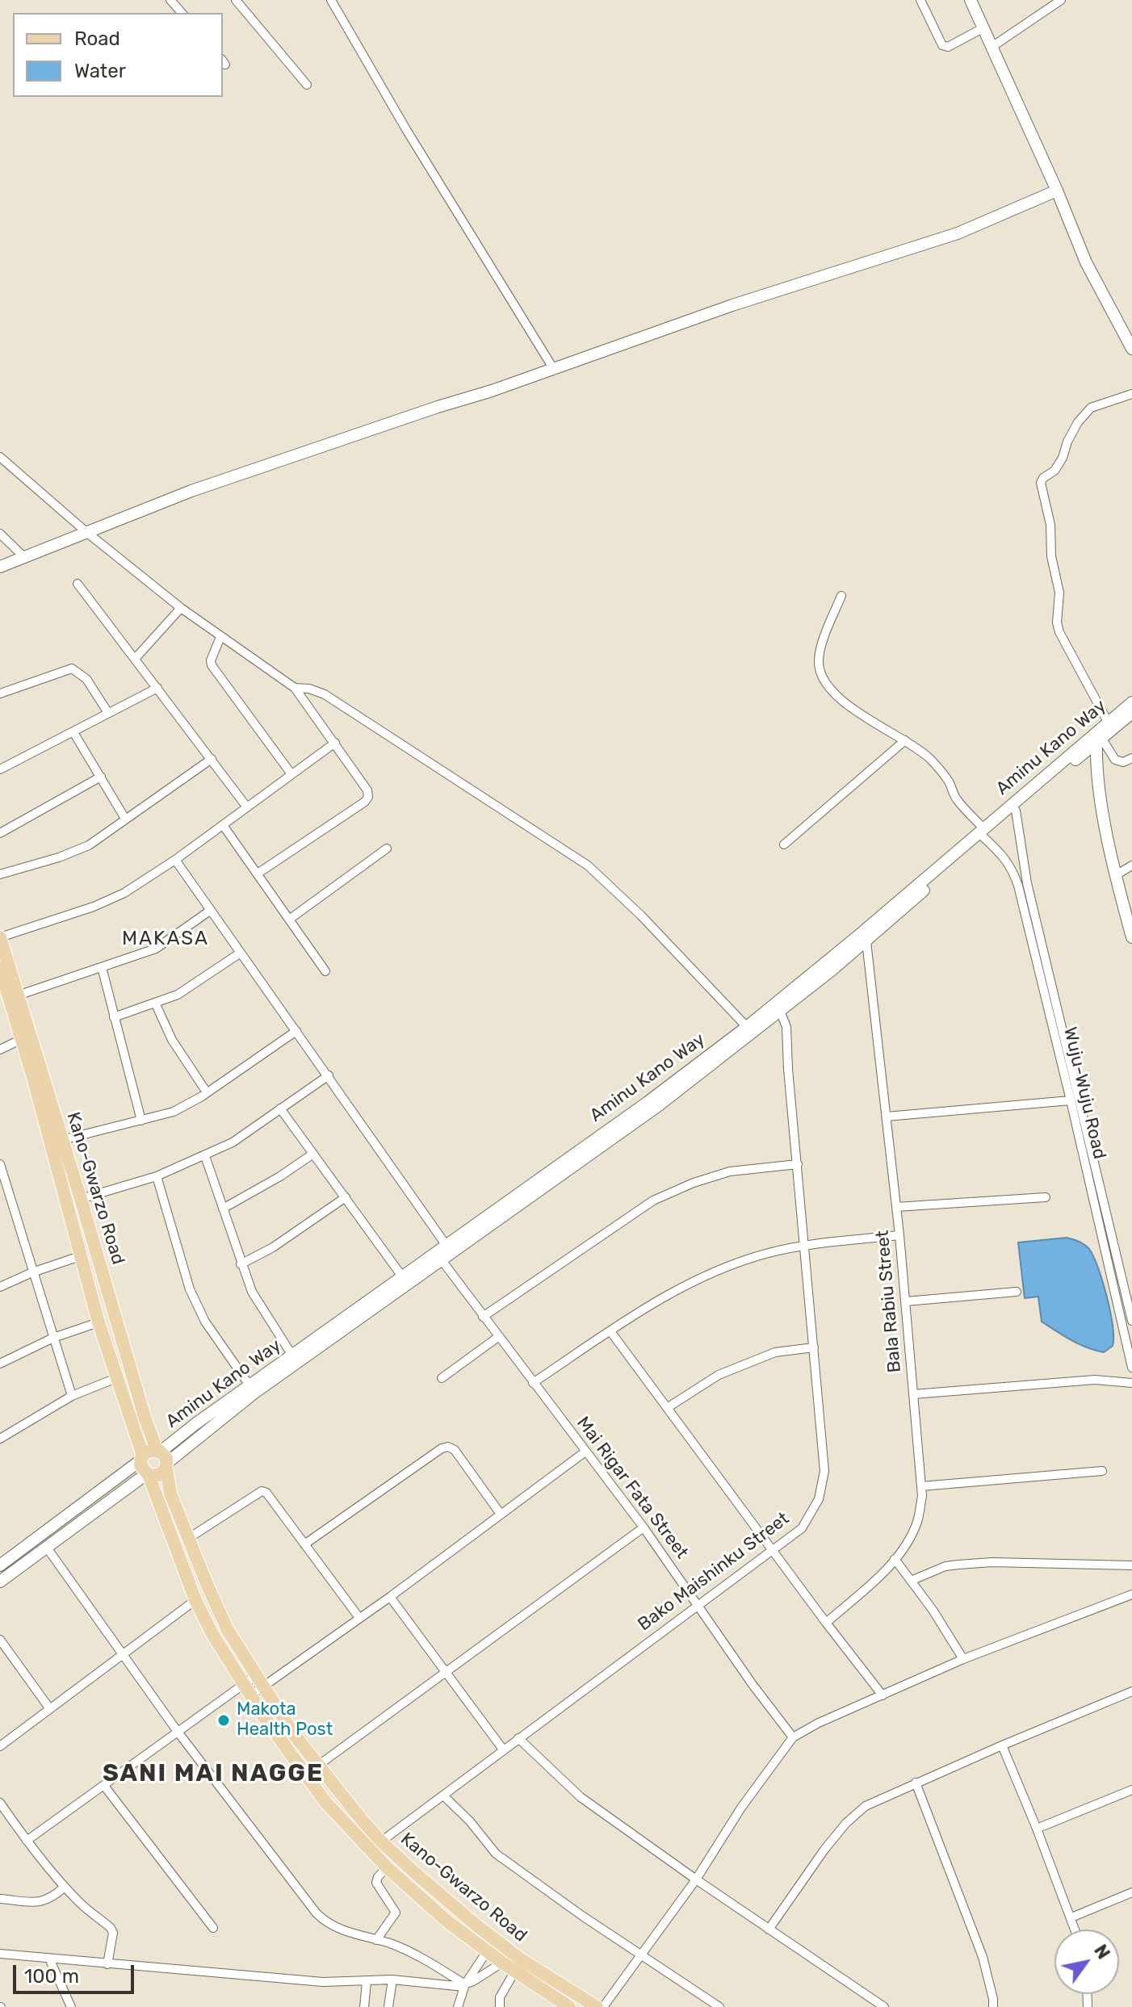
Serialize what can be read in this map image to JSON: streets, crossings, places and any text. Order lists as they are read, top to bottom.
{
  "streets": {
    "main road": ["Aminu Kano Way", "Kano-Gwarzo Road"],
    "street": [
      "Wuju-Wuju Road",
      "Bala Rabiu Street",
      "Mai Rigar Fata Street",
      "Bako Maishinku Street"
    ]
  },
  "crossings": [
    ["Aminu Kano Way", "Wuju-Wuju Road"],
    ["Aminu Kano Way", "Kano-Gwarzo Road"],
    ["Aminu Kano Way", "Bala Rabiu Street"],
    ["Aminu Kano Way", "Mai Rigar Fata Street"],
    ["Aminu Kano Way", "Bako Maishinku Street"],
    ["Kano-Gwarzo Road", "Bako Maishinku Street"],
    ["Mai Rigar Fata Street", "Bako Maishinku Street"]
  ],
  "districts": ["MAKASA", "SANI MAI NAGGE"],
  "places": ["Makota Health Post"],
  "legend": ["Road", "Water"],
  "scale_bar": "100 m",
  "north": "top right"
}
